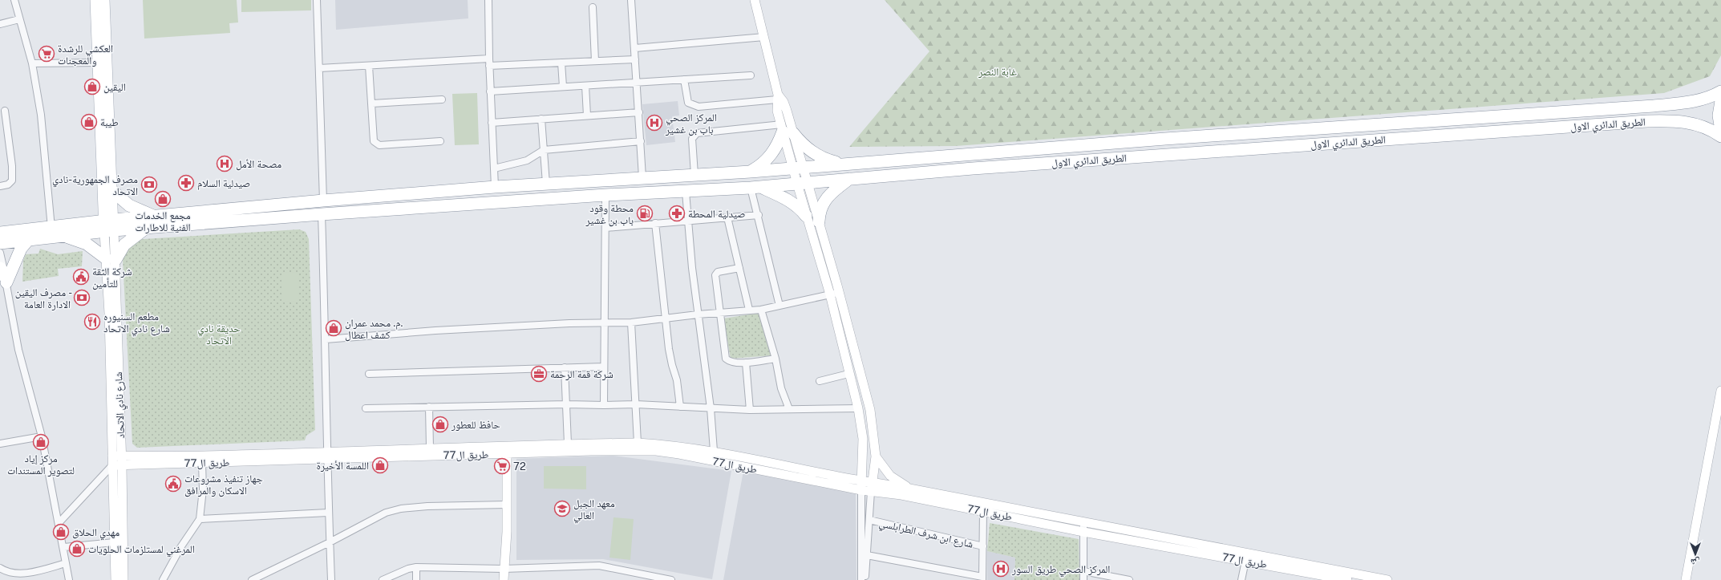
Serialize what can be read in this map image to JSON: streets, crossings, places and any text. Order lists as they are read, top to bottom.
{
  "streets": {
    "highway": ["الطريق الدائري الاول"],
    "main road": ["شارع نادي الاتحاد", "طريق ال77"],
    "street": ["شارع ابن شرف الطرابلسي"]
  },
  "crossings": [
    ["الطريق الدائري الاول", "شارع نادي الاتحاد"],
    ["شارع نادي الاتحاد", "طريق ال77"]
  ],
  "parks": ["غابة النصر", "حديقة نادي الاتحاد"],
  "places": {
    "supermarket": ["العكشي للرشدة والمعجنات", "72"],
    "shop": [
      "اليقين",
      "طيبة",
      "مجمع الخدمات الفنية للاطارات",
      "م. محمد عمران. كشف اعطال",
      "حافظ للعطور",
      "مركز إياد لتصوير المستندات",
      "اللمسة الأخيرة",
      "مهدي الحلاق",
      "المرغني لمستلزمات الحلويات"
    ],
    "hospital": ["المركز الصحي باب بن غشير", "مصحة الأمل", "المركز الصحي طريق السور"],
    "pharmacy": ["صيدلية السلام", "صيدلية المحطة"],
    "bank": ["مصرف الجمهورية-نادي الاتحاد", "مصرف اليقين - الادارة العامة"],
    "fuel station": ["محطة وقود باب بن غشير"],
    "public building": ["شركة الثقة للتأمين", "جهاز تنفيذ مشروعات الاسكان والمرافق"],
    "restaurant": ["مطعم السنيوره شارع نادي الاتحاد"],
    "office": ["شركة قمة الرحمة"],
    "school or university": ["معهد الجبل العالي"]
  },
  "north": "bottom"
}
